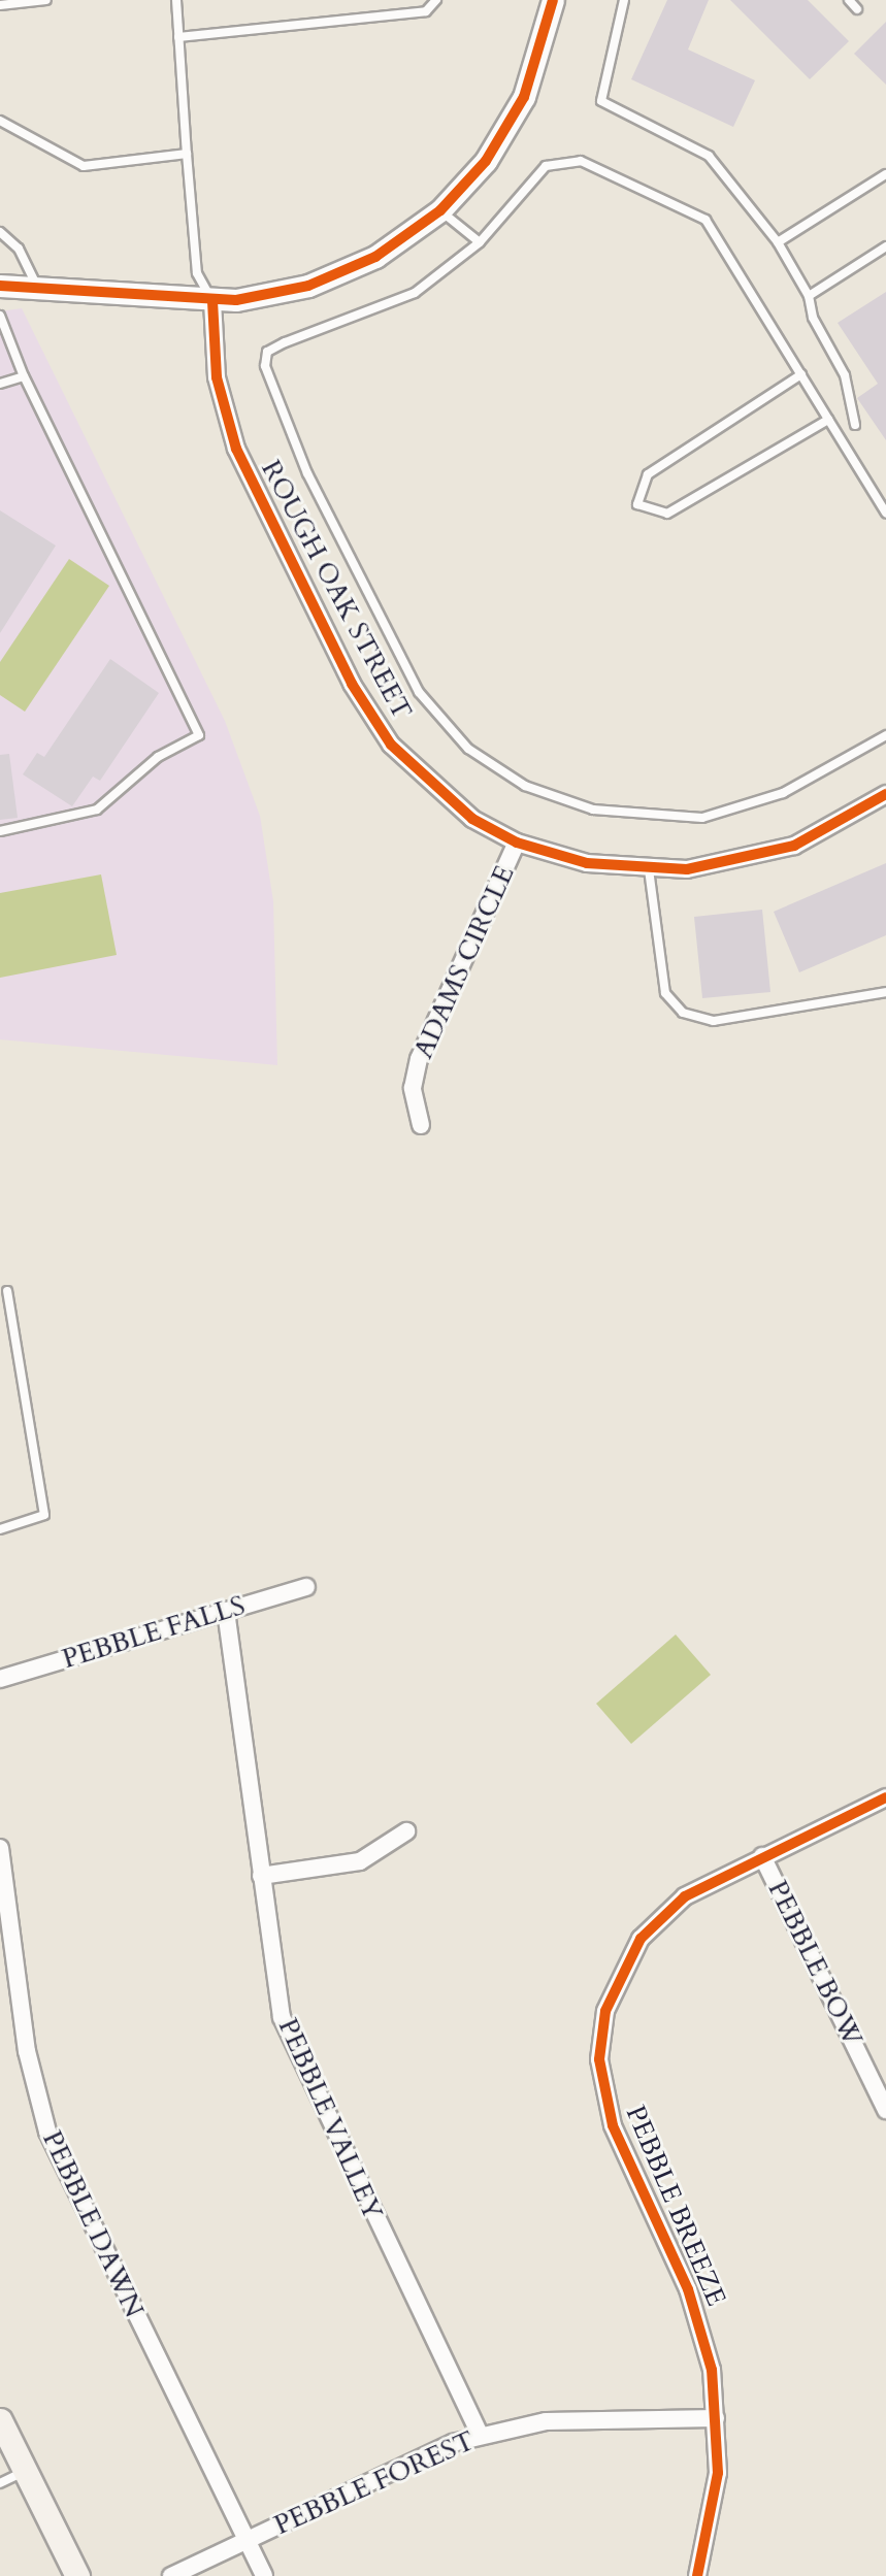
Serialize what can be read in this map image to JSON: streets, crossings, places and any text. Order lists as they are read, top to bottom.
{
  "streets": {
    "street": [
      "ROUGH OAK STREET",
      "ADAMS CIRCLE",
      "PEBBLE FALLS",
      "PEBBLE BOW",
      "PEBBLE VALLEY",
      "PEBBLE BREEZE",
      "PEBBLE DAWN",
      "PEBBLE FOREST"
    ]
  },
  "crossings": [
    ["ROUGH OAK STREET", "ADAMS CIRCLE"],
    ["PEBBLE FALLS", "PEBBLE VALLEY"],
    ["PEBBLE BOW", "PEBBLE BREEZE"],
    ["PEBBLE VALLEY", "PEBBLE FOREST"],
    ["PEBBLE BREEZE", "PEBBLE FOREST"],
    ["PEBBLE DAWN", "PEBBLE FOREST"]
  ]
}
